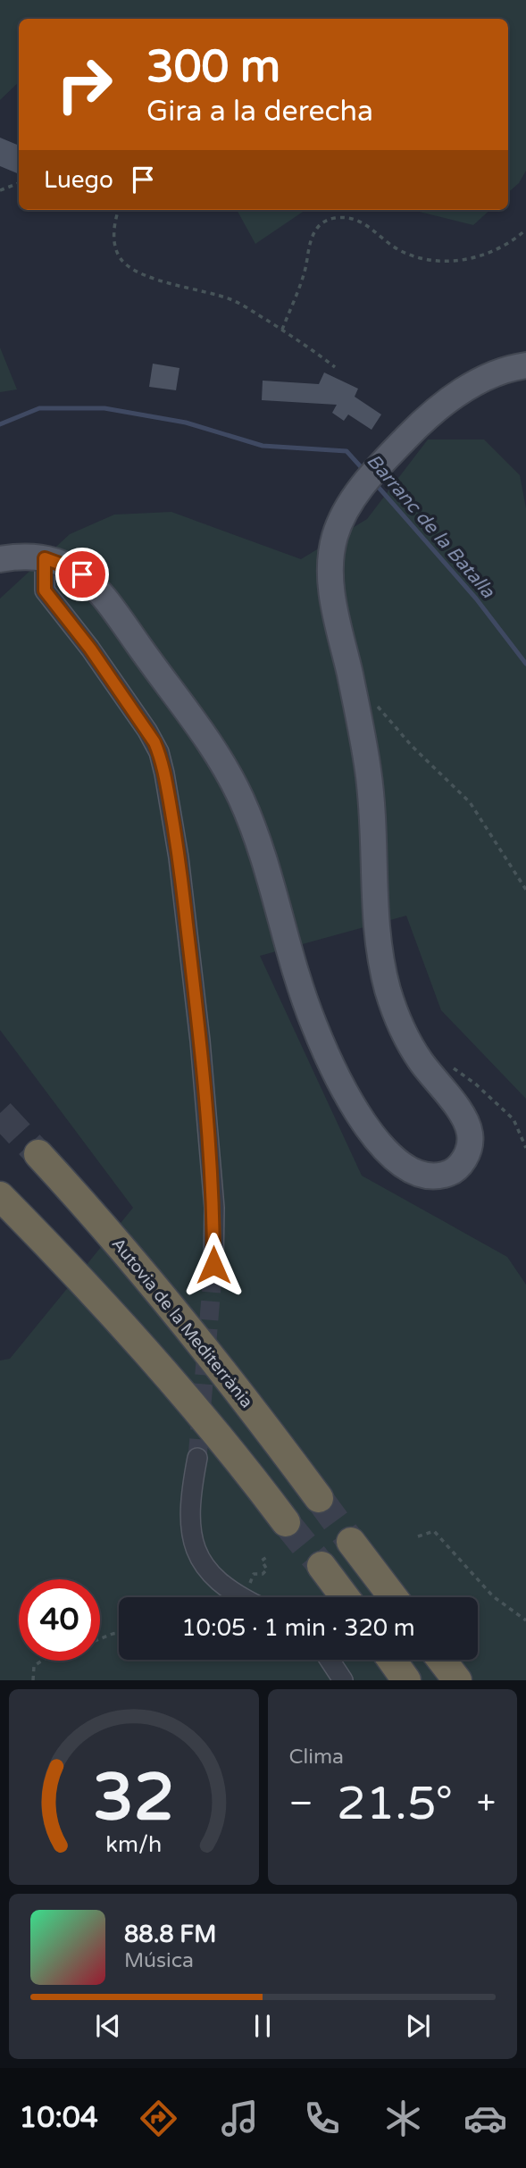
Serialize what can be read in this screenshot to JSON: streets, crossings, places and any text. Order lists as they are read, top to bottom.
{
  "streets": {
    "highway": ["Autovia de la Mediterrània"]
  },
  "water": ["Barranc de la Batalla"],
  "page": {
    "turn": ["300 m", "Gira a la derecha"],
    "then": "Luego",
    "limit": "40",
    "trip": "10:05 · 1 min · 320 m",
    "tile": "Clima",
    "heat": ["−", "21.5°", "+"],
    "song": ["88.8 FM", "Música"],
    "tabs": "10:04",
    "gauge": ["32", "km/h"]
  }
}
